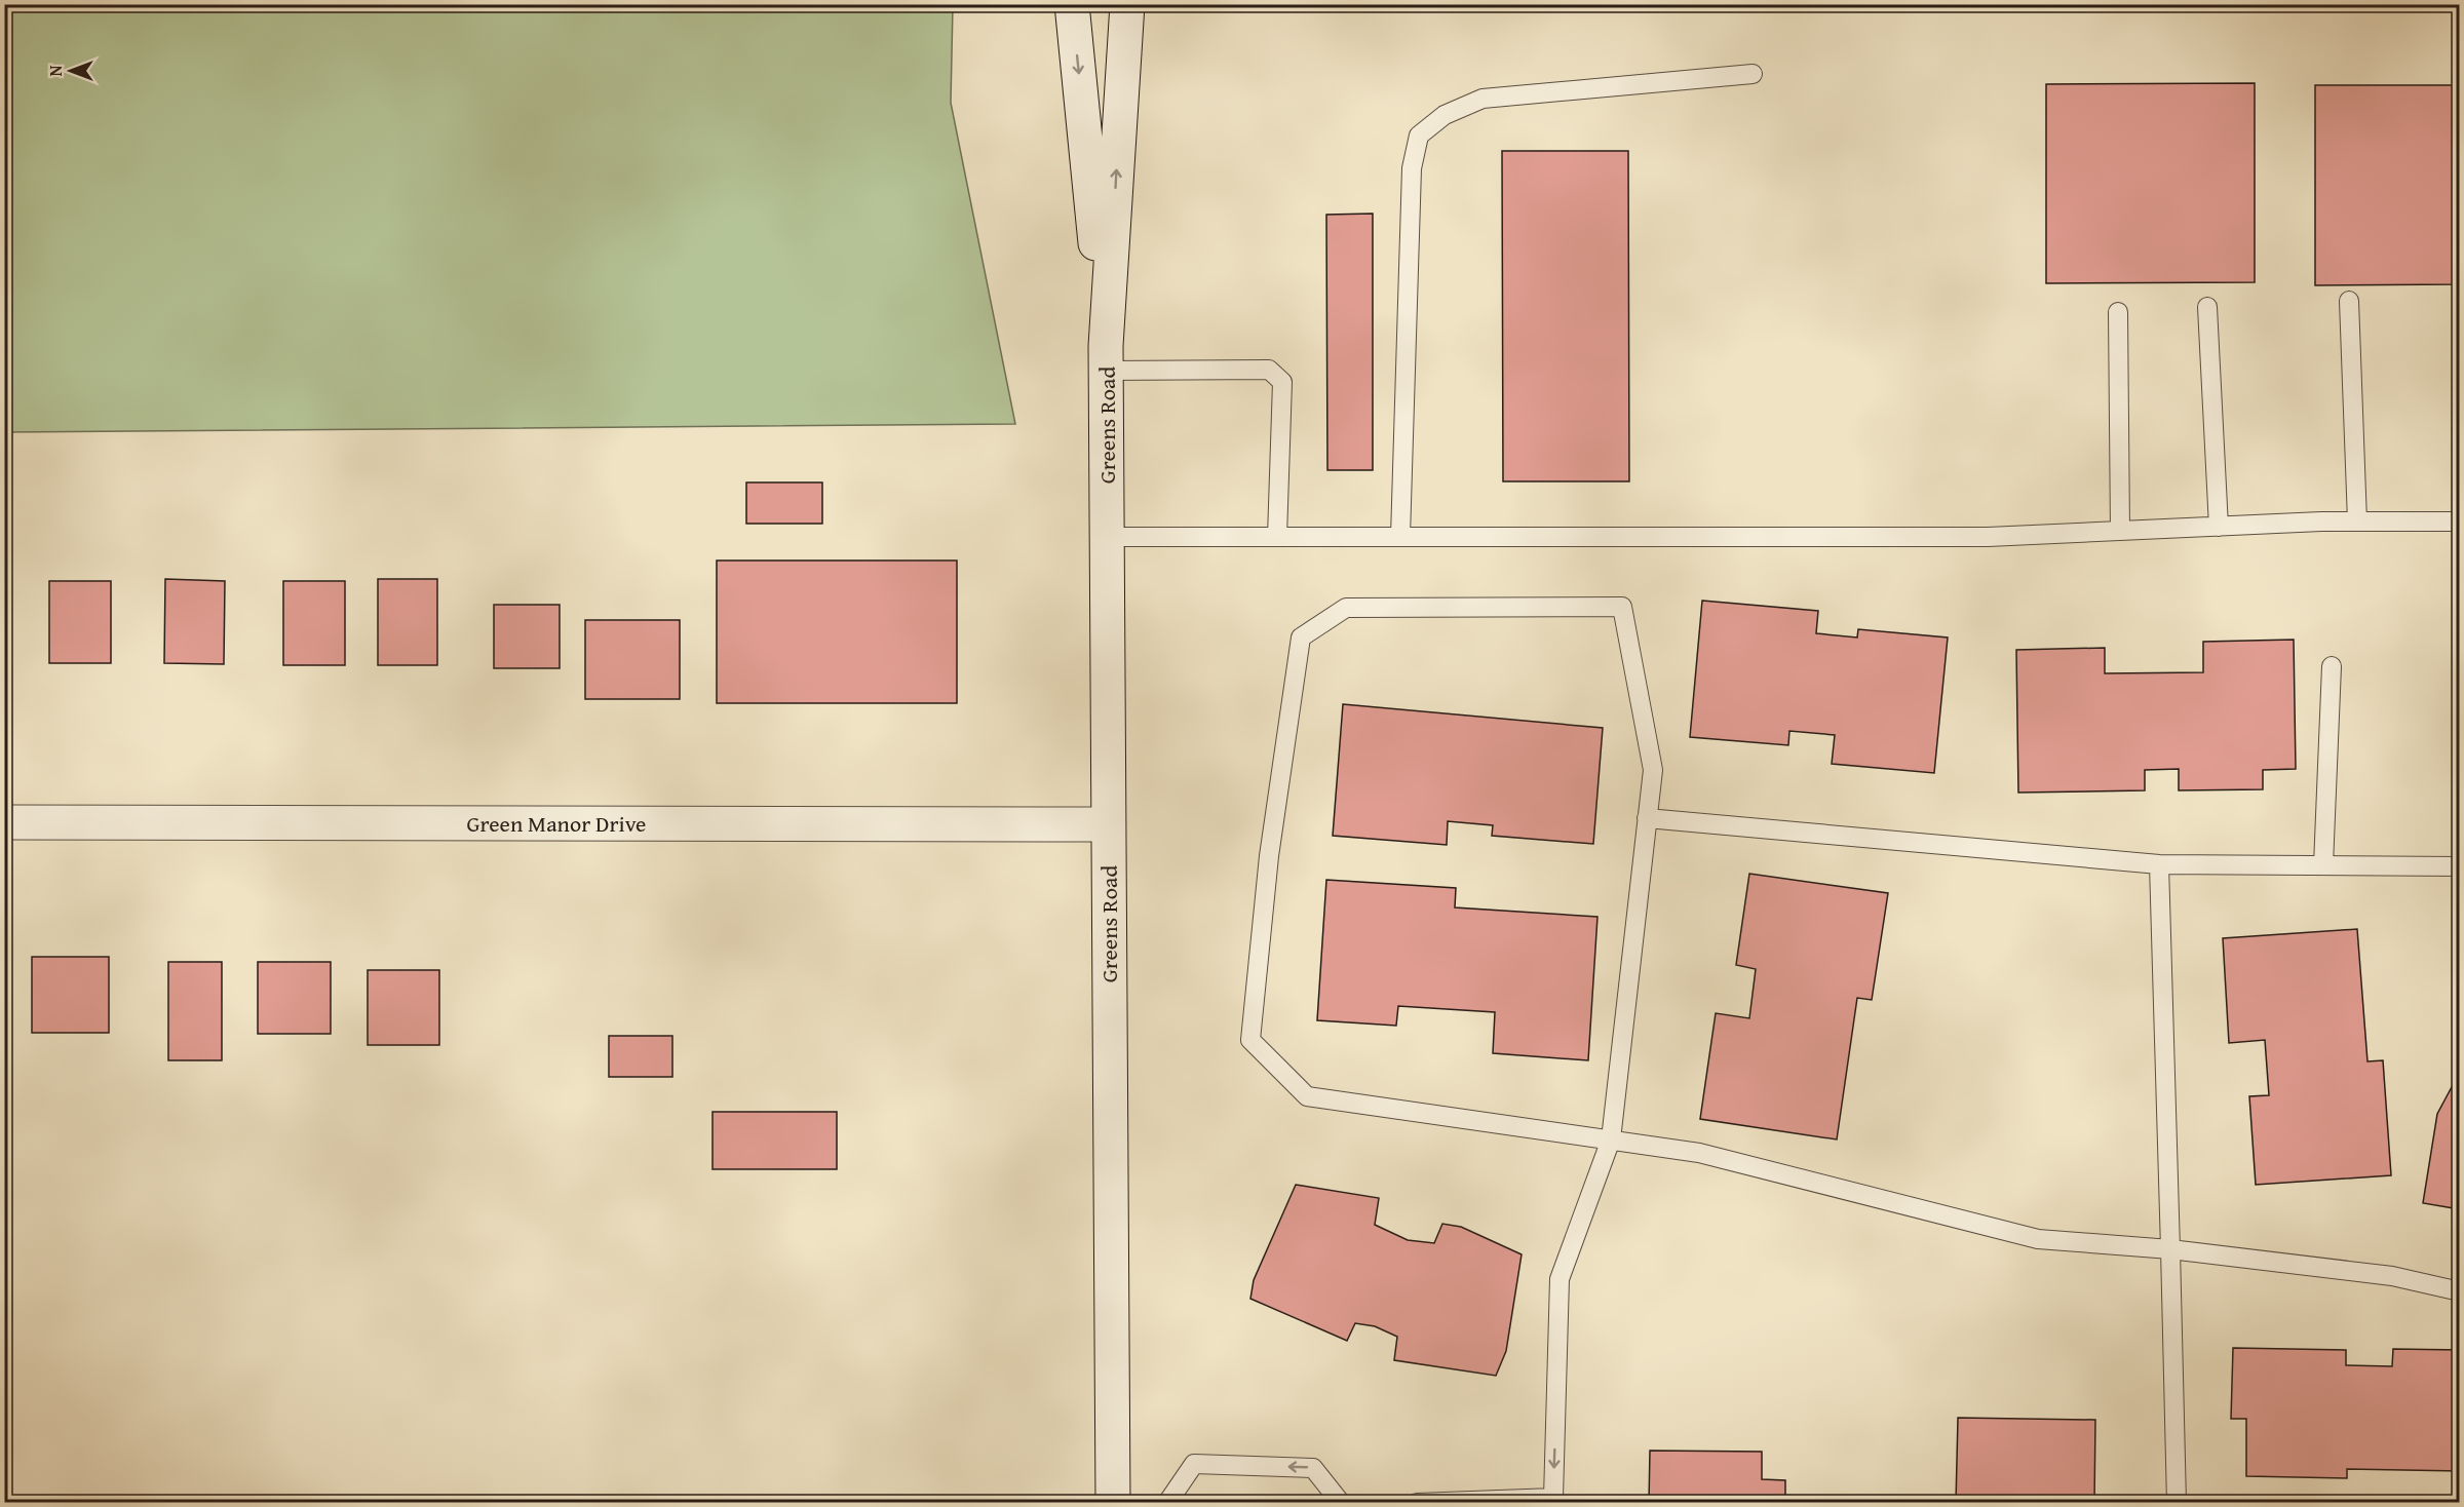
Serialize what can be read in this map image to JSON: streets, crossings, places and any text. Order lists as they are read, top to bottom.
{
  "streets": {
    "main road": ["Greens Road", "Green Manor Drive"]
  },
  "crossings": [
    ["Greens Road", "Green Manor Drive"]
  ],
  "north": "left"
}
